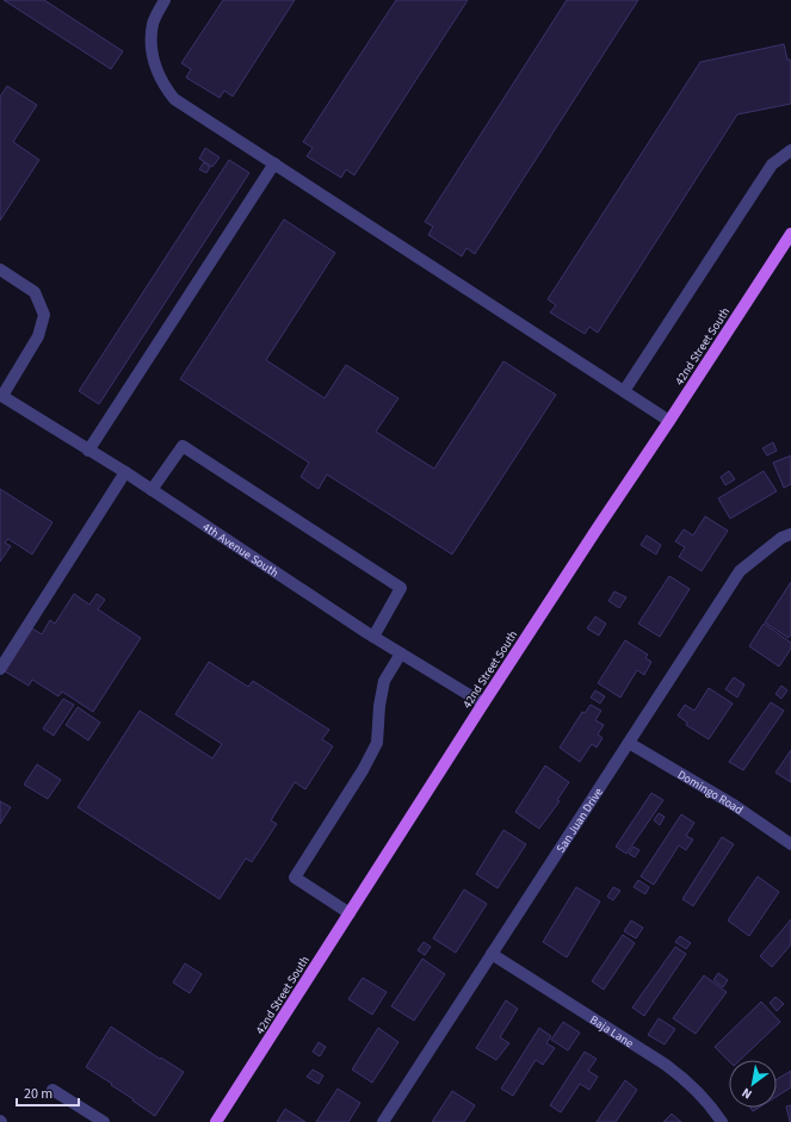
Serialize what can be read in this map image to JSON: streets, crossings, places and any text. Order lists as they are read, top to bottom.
{
  "streets": {
    "main road": ["42nd Street South"],
    "street": [
      "4th Avenue South",
      "Domingo Road",
      "San Juan Drive",
      "Baja Lane"
    ]
  },
  "crossings": [
    ["42nd Street South", "4th Avenue South"],
    ["Domingo Road", "San Juan Drive"],
    ["San Juan Drive", "Baja Lane"]
  ],
  "scale_bar": "20 m",
  "north": "bottom left"
}
